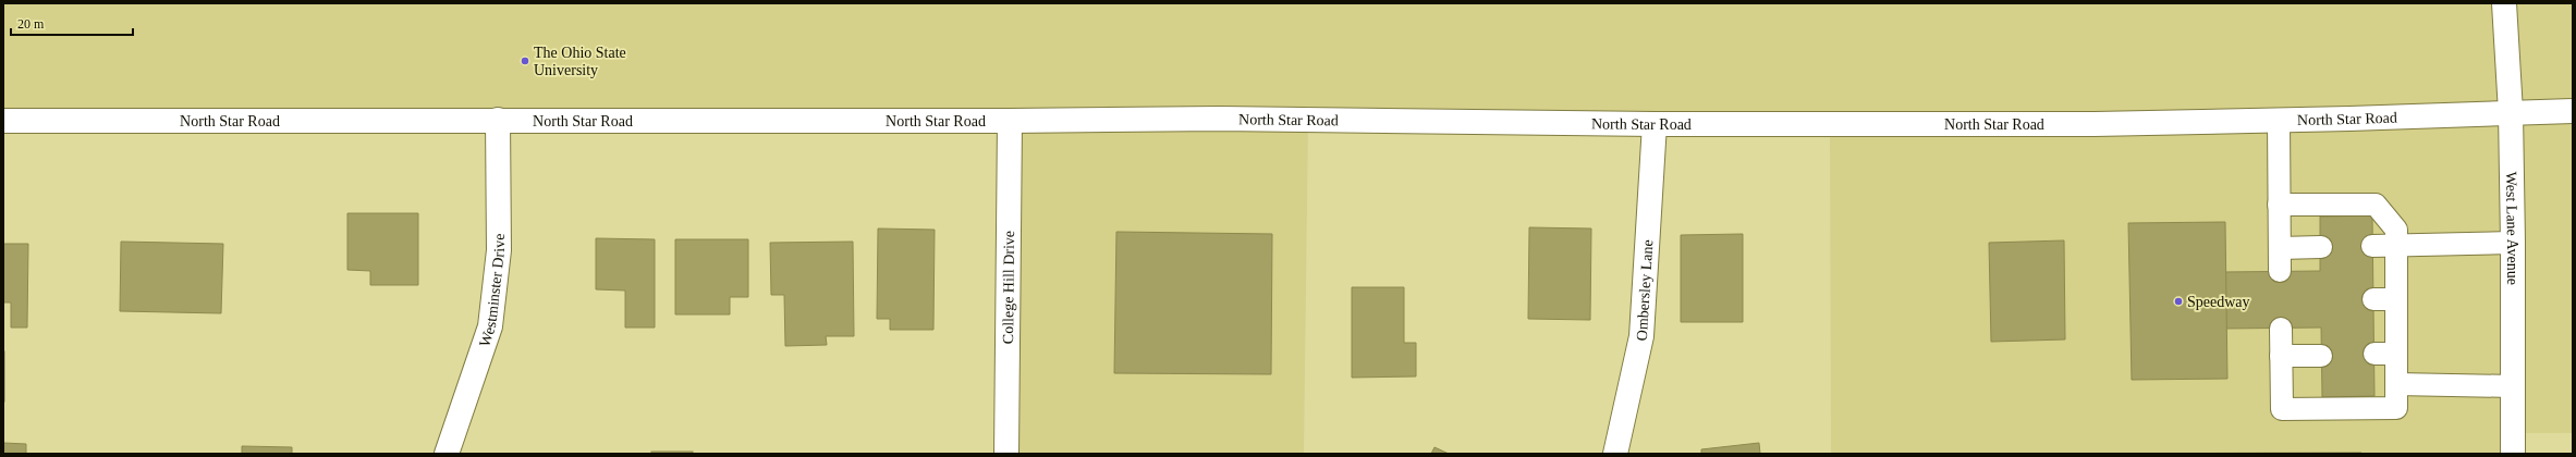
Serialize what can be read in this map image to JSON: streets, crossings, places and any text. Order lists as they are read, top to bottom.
{
  "streets": {
    "street": [
      "North Star Road",
      "West Lane Avenue",
      "College Hill Drive",
      "Westminster Drive",
      "Ombersley Lane"
    ]
  },
  "crossings": [
    ["North Star Road", "West Lane Avenue"],
    ["North Star Road", "College Hill Drive"],
    ["North Star Road", "Westminster Drive"],
    ["North Star Road", "Ombersley Lane"]
  ],
  "places": ["The Ohio State University", "Speedway"],
  "scale_bar": "20 m"
}
